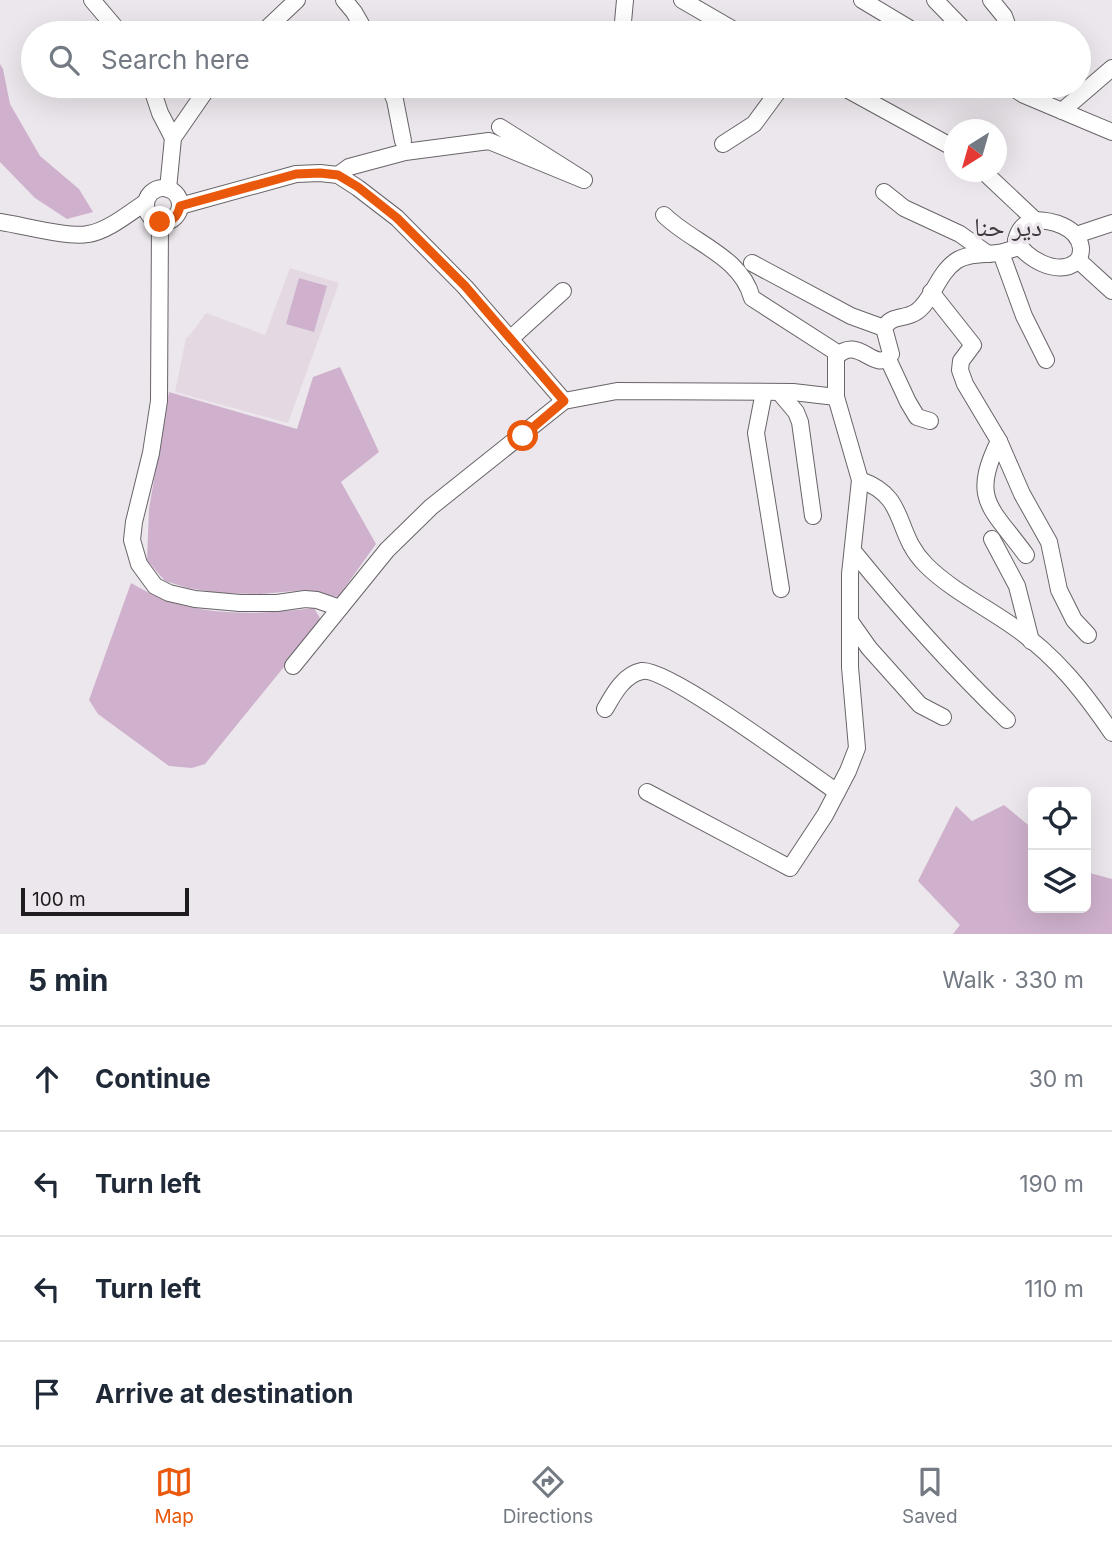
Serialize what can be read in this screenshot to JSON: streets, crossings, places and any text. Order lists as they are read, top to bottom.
{
  "districts": ["دير حنا"],
  "scale_bar": "100 m",
  "north": "bottom left",
  "page": {
    "search": "Search here",
    "scale": "100 m",
    "heading": ["5 min", "Walk · 330 m"],
    "list": [
      ["Continue", "30 m"],
      ["Turn left", "190 m"],
      ["Turn left", "110 m"],
      "Arrive at destination"
    ],
    "nav": ["Map", "Directions", "Saved"]
  }
}
